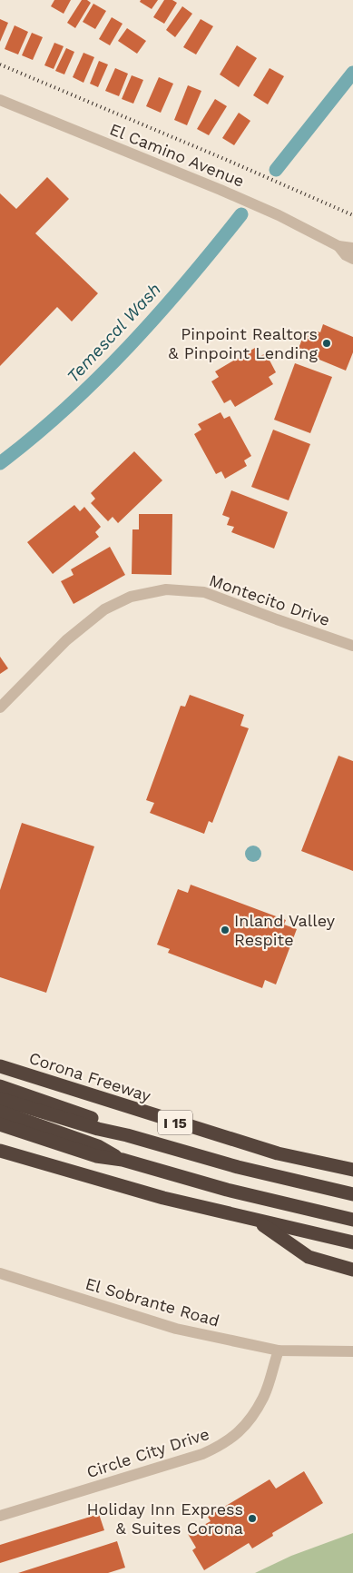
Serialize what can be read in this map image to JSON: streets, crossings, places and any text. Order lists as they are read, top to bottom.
{
  "streets": {
    "highway": ["Corona Freeway", "I 15"],
    "street": [
      "El Camino Avenue",
      "Montecito Drive",
      "El Sobrante Road",
      "Circle City Drive"
    ]
  },
  "crossings": [
    ["El Sobrante Road", "Circle City Drive"]
  ],
  "water": ["Temescal Wash"],
  "places": ["Pinpoint Realtors & Pinpoint Lending", "Inland Valley Respite", "Holiday Inn Express & Suites Corona"]
}
